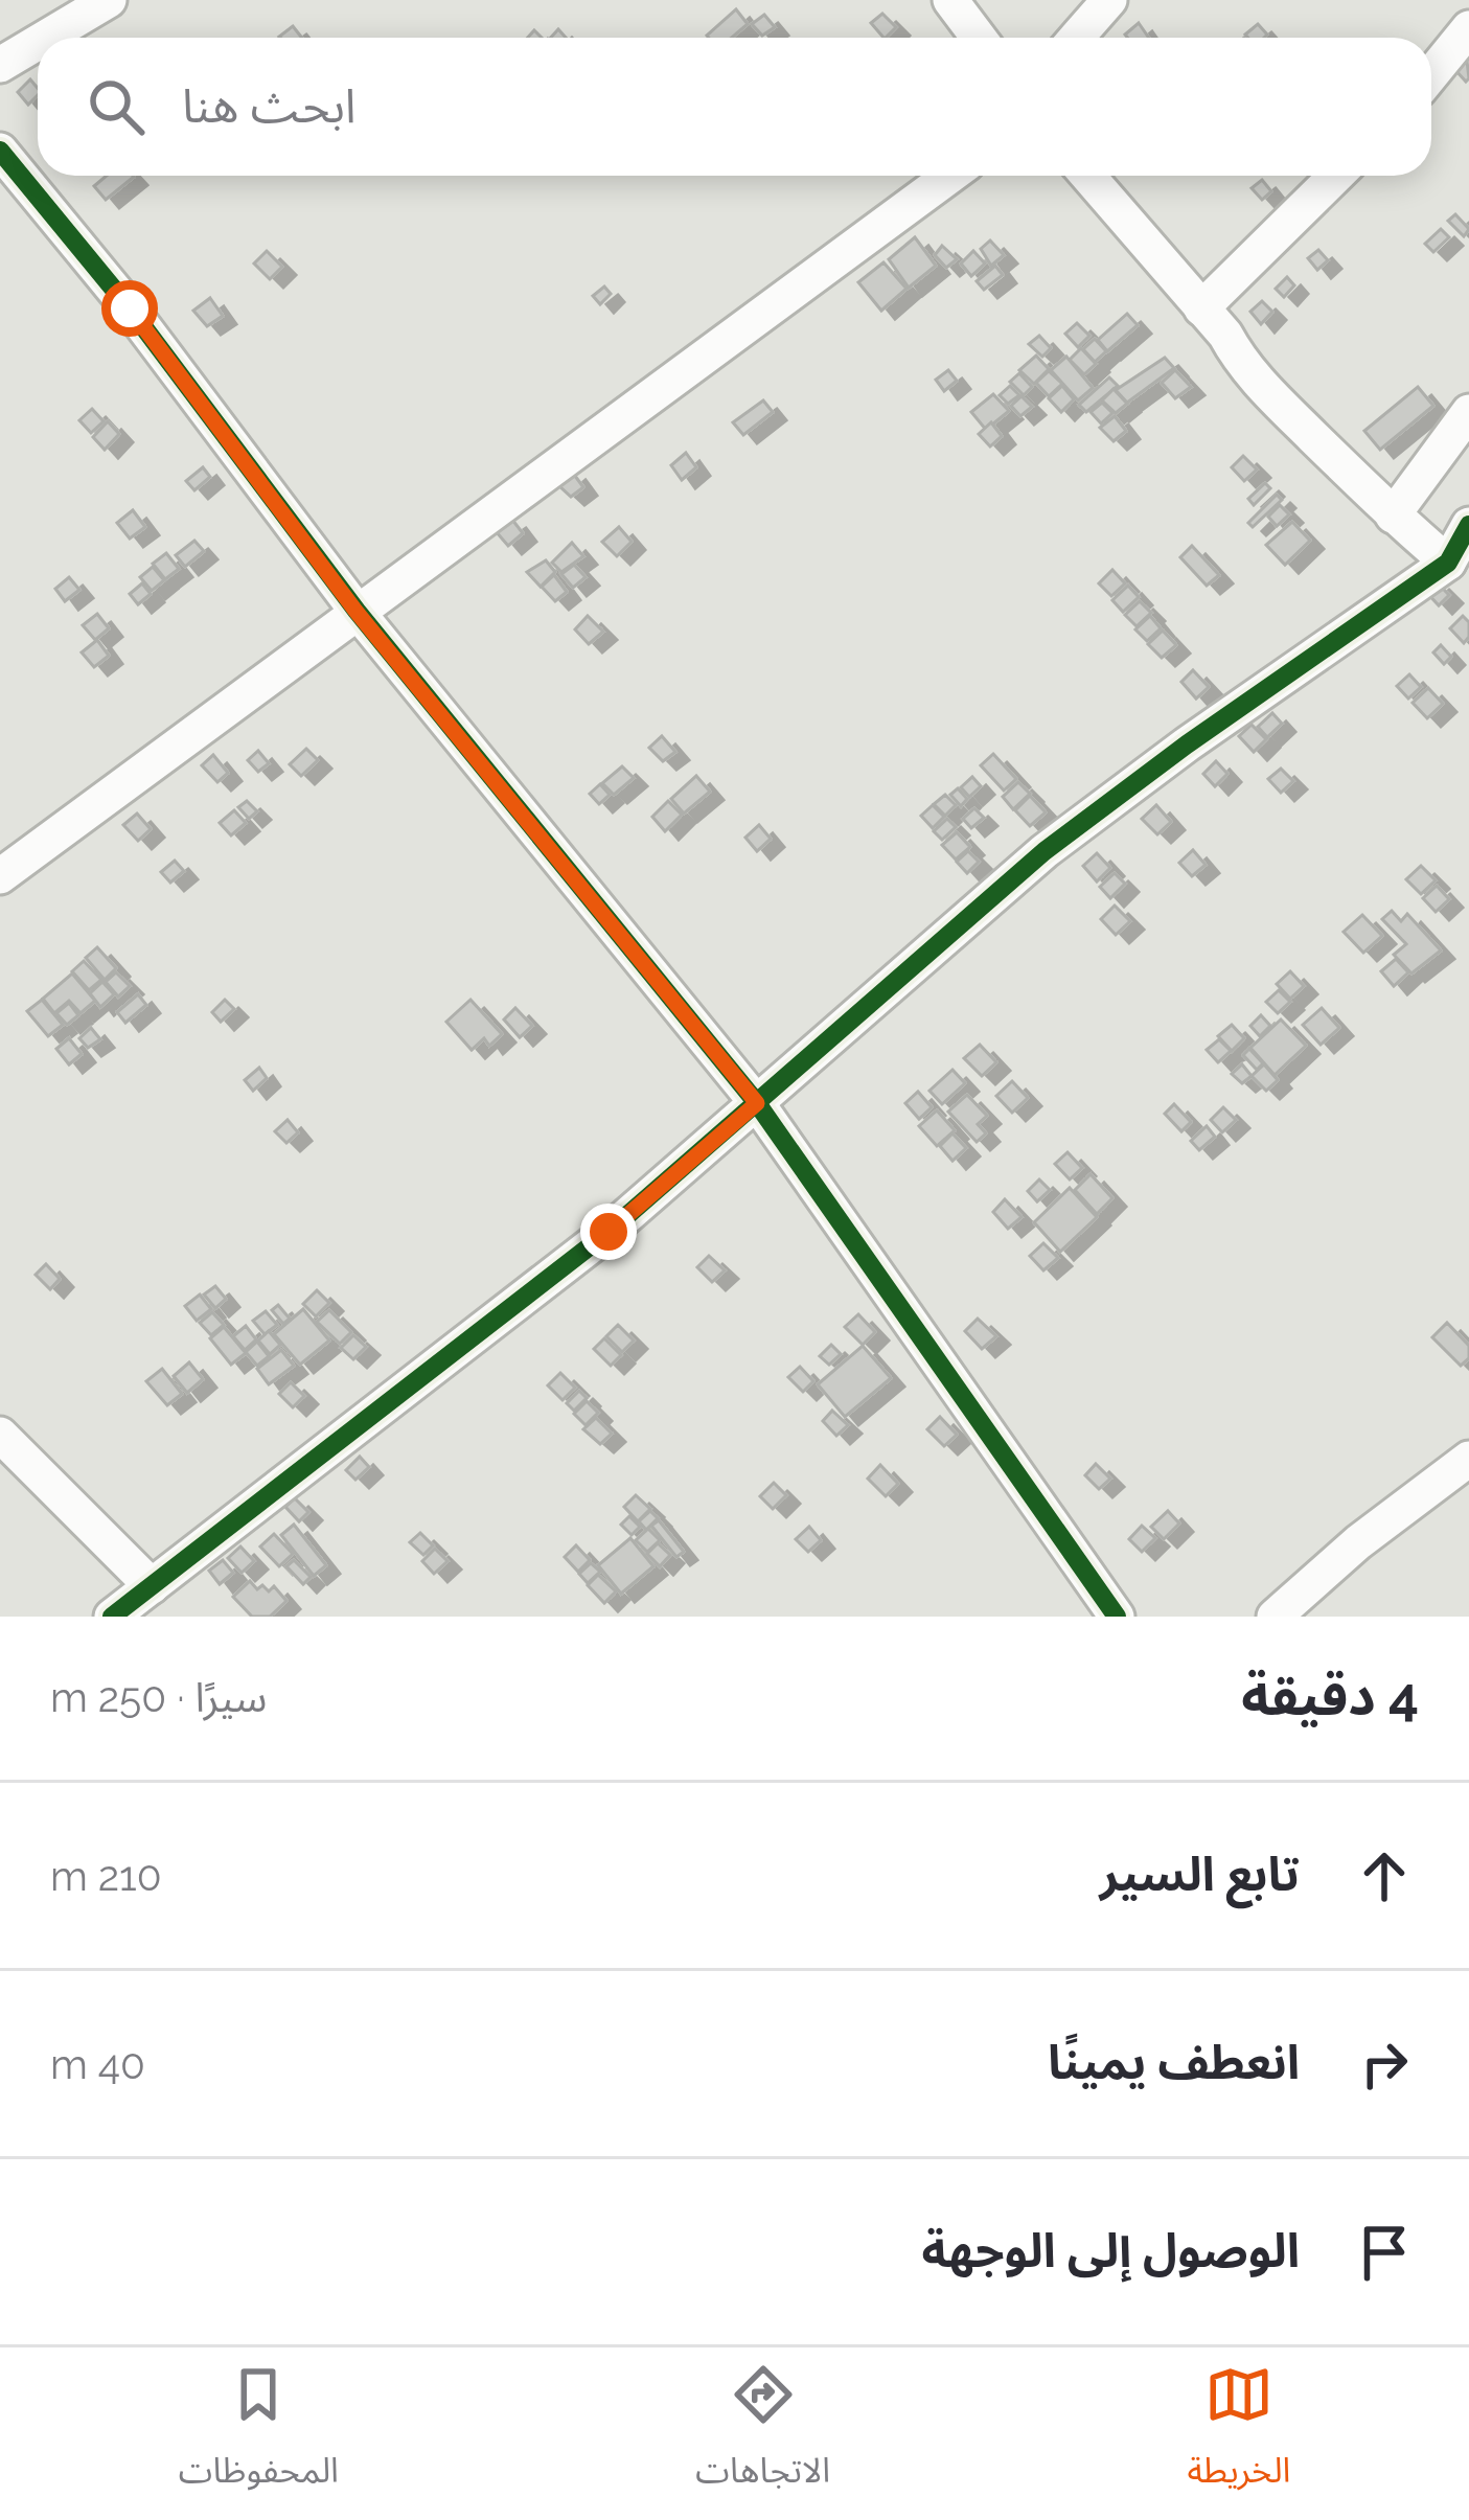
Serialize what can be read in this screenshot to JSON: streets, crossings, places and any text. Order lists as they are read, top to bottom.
{
  "page": {
    "search": "ابحث هنا",
    "heading": ["4 دقيقة", "سيرًا · 250 m"],
    "list": [
      ["تابع السير", "210 m"],
      ["انعطف يمينًا", "40 m"],
      "الوصول إلى الوجهة"
    ],
    "nav": ["الخريطة", "الاتجاهات", "المحفوظات"]
  }
}
